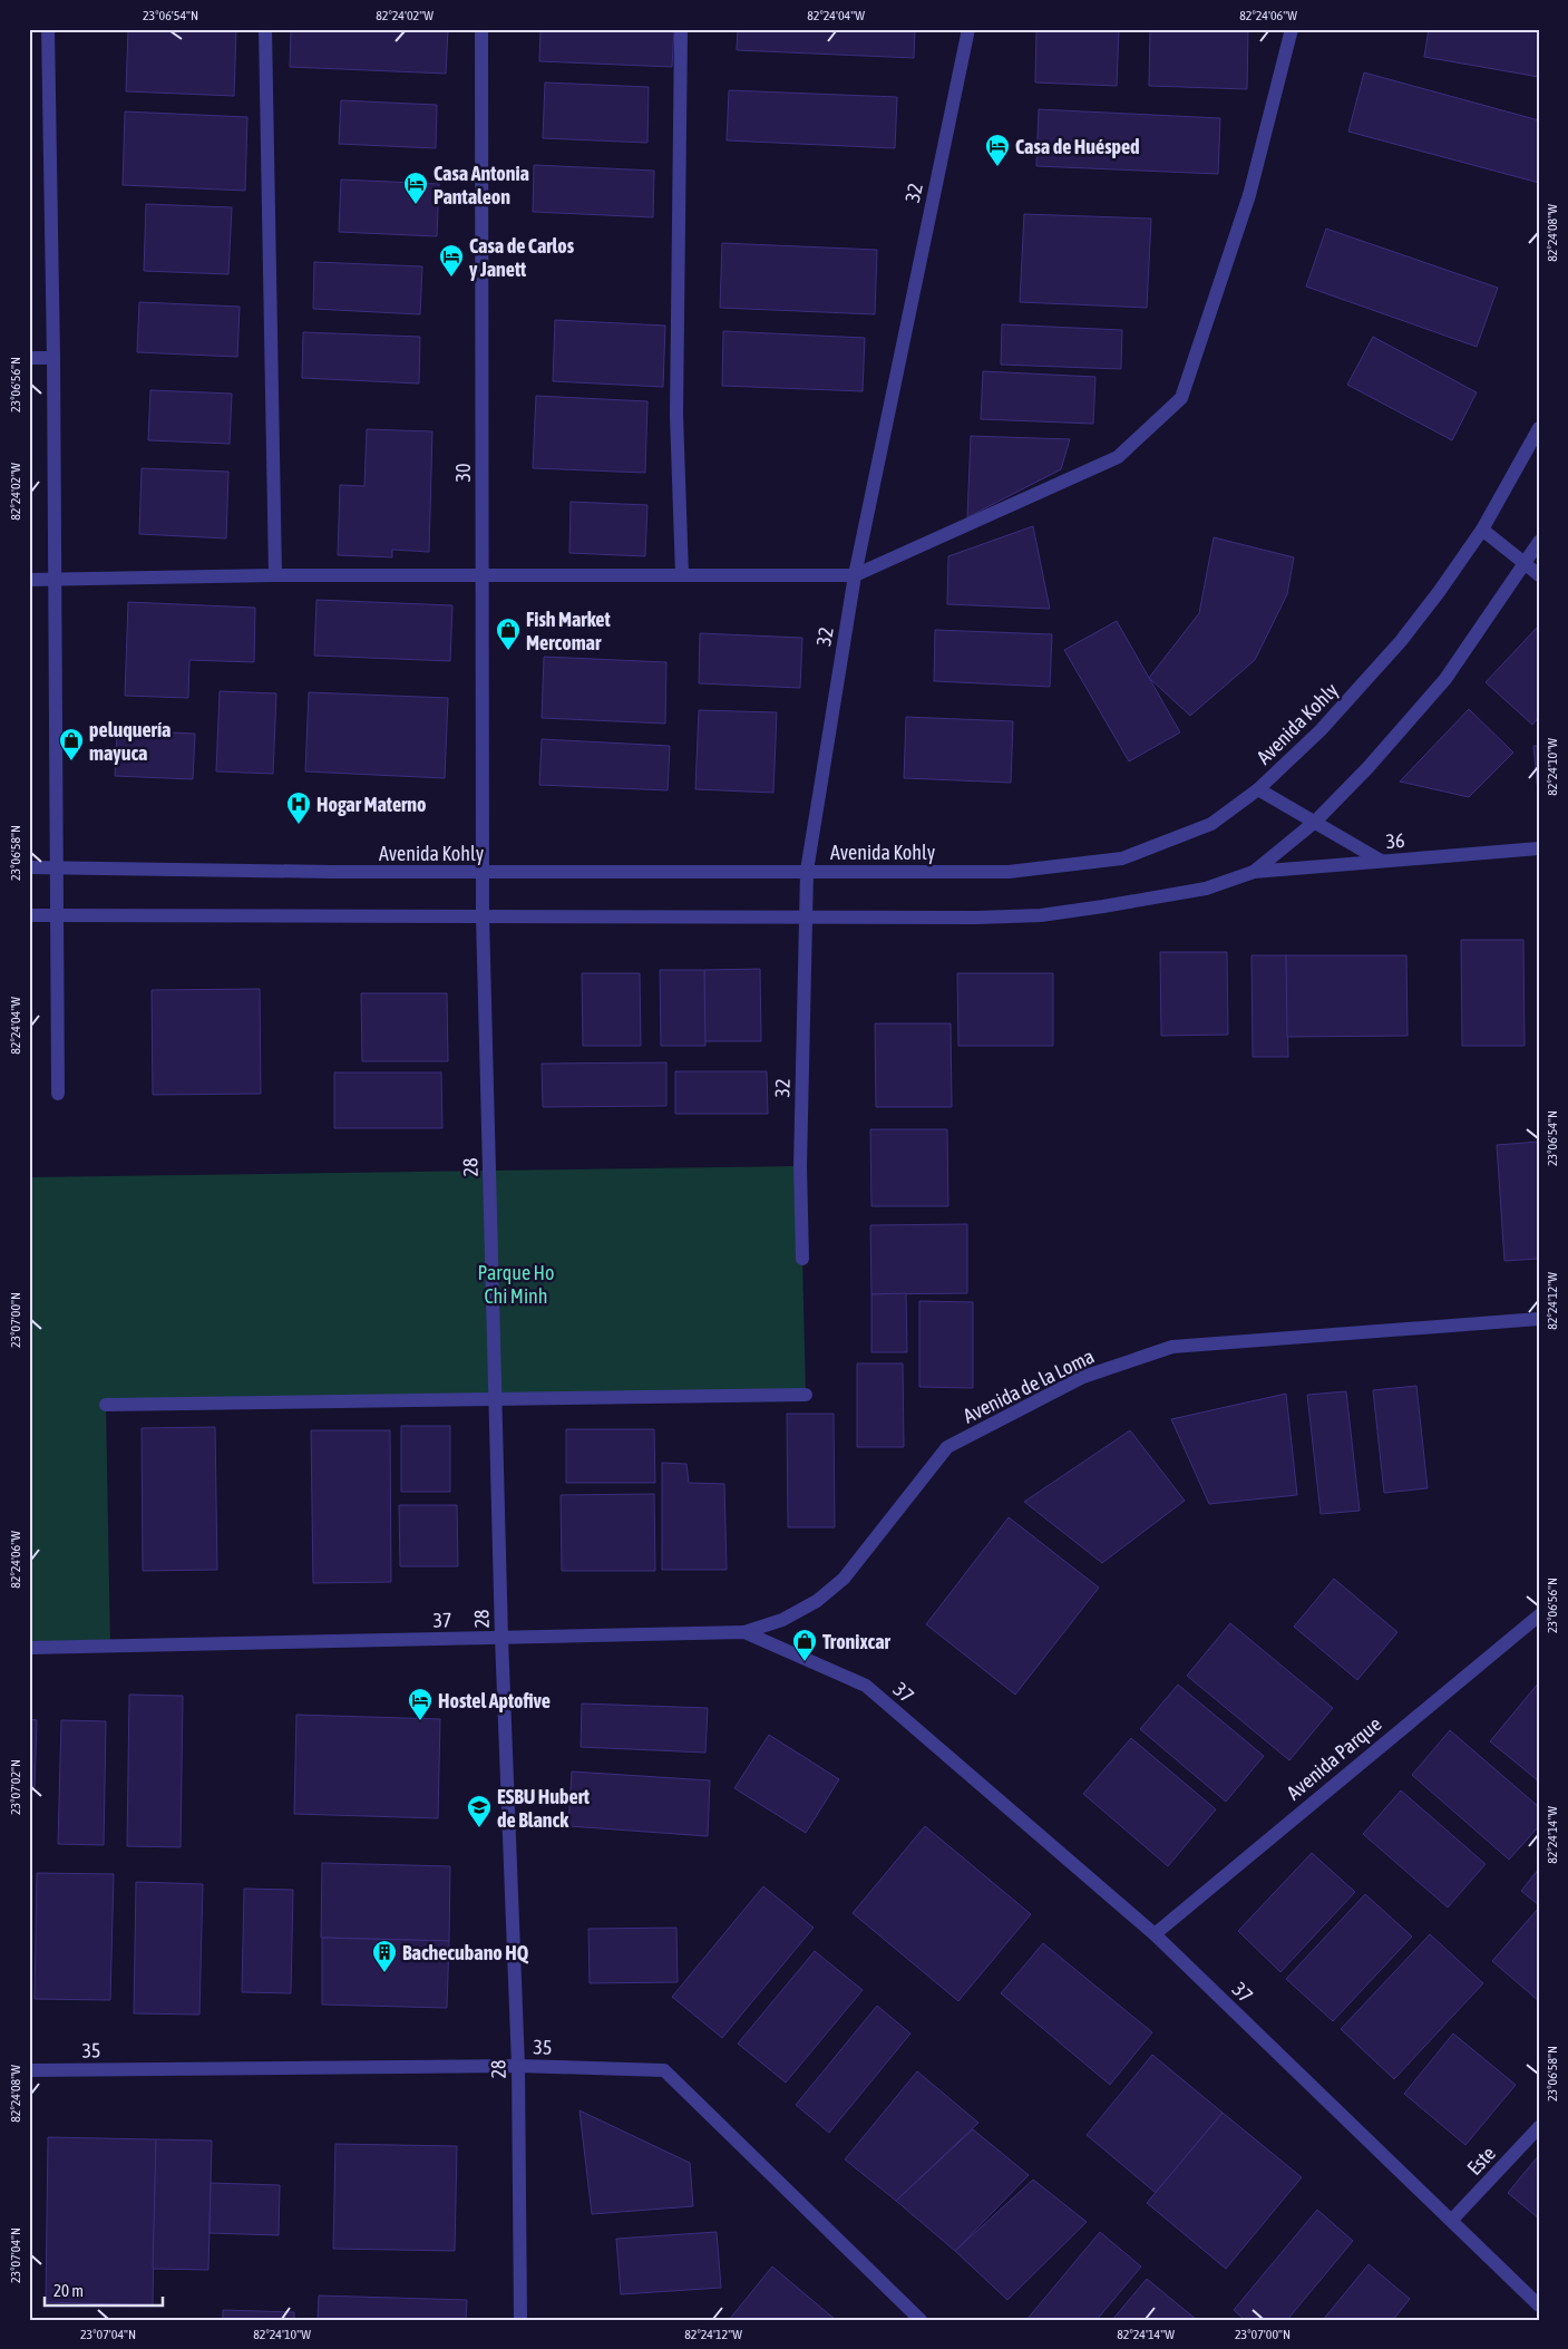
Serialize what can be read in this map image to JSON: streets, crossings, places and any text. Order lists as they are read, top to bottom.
{
  "streets": {
    "street": [
      "32",
      "30",
      "Avenida Kohly",
      "36",
      "28",
      "Avenida de la Loma",
      "37",
      "Avenida Parque",
      "35",
      "Este"
    ]
  },
  "crossings": [
    ["32", "Avenida Kohly"],
    ["30", "Avenida Kohly"],
    ["30", "28"],
    ["28", "37"],
    ["28", "35"],
    ["Avenida de la Loma", "37"],
    ["37", "Avenida Parque"],
    ["37", "Este"]
  ],
  "parks": ["Parque Ho Chi Minh"],
  "places": {
    "hotel": [
      "Casa de Huésped",
      "Casa Antonia Pantaleon",
      "Casa de Carlos y Janett",
      "Hostel Aptofive"
    ],
    "shop": ["Fish Market Mercomar", "peluquería mayuca", "Tronixcar"],
    "hospital": ["Hogar Materno"],
    "school or university": ["ESBU Hubert de Blanck"],
    "building": ["Bachecubano HQ"]
  },
  "scale_bar": "20 m",
  "coordinates": [
    "23°06'54\"N",
    "82°24'02\"W",
    "82°24'04\"W",
    "82°24'06\"W",
    "82°24'08\"W",
    "23°06'56\"N",
    "82°24'10\"W",
    "23°06'58\"N",
    "82°24'12\"W",
    "23°07'00\"N",
    "23°07'02\"N",
    "82°24'14\"W",
    "23°07'04\"N"
  ]
}
